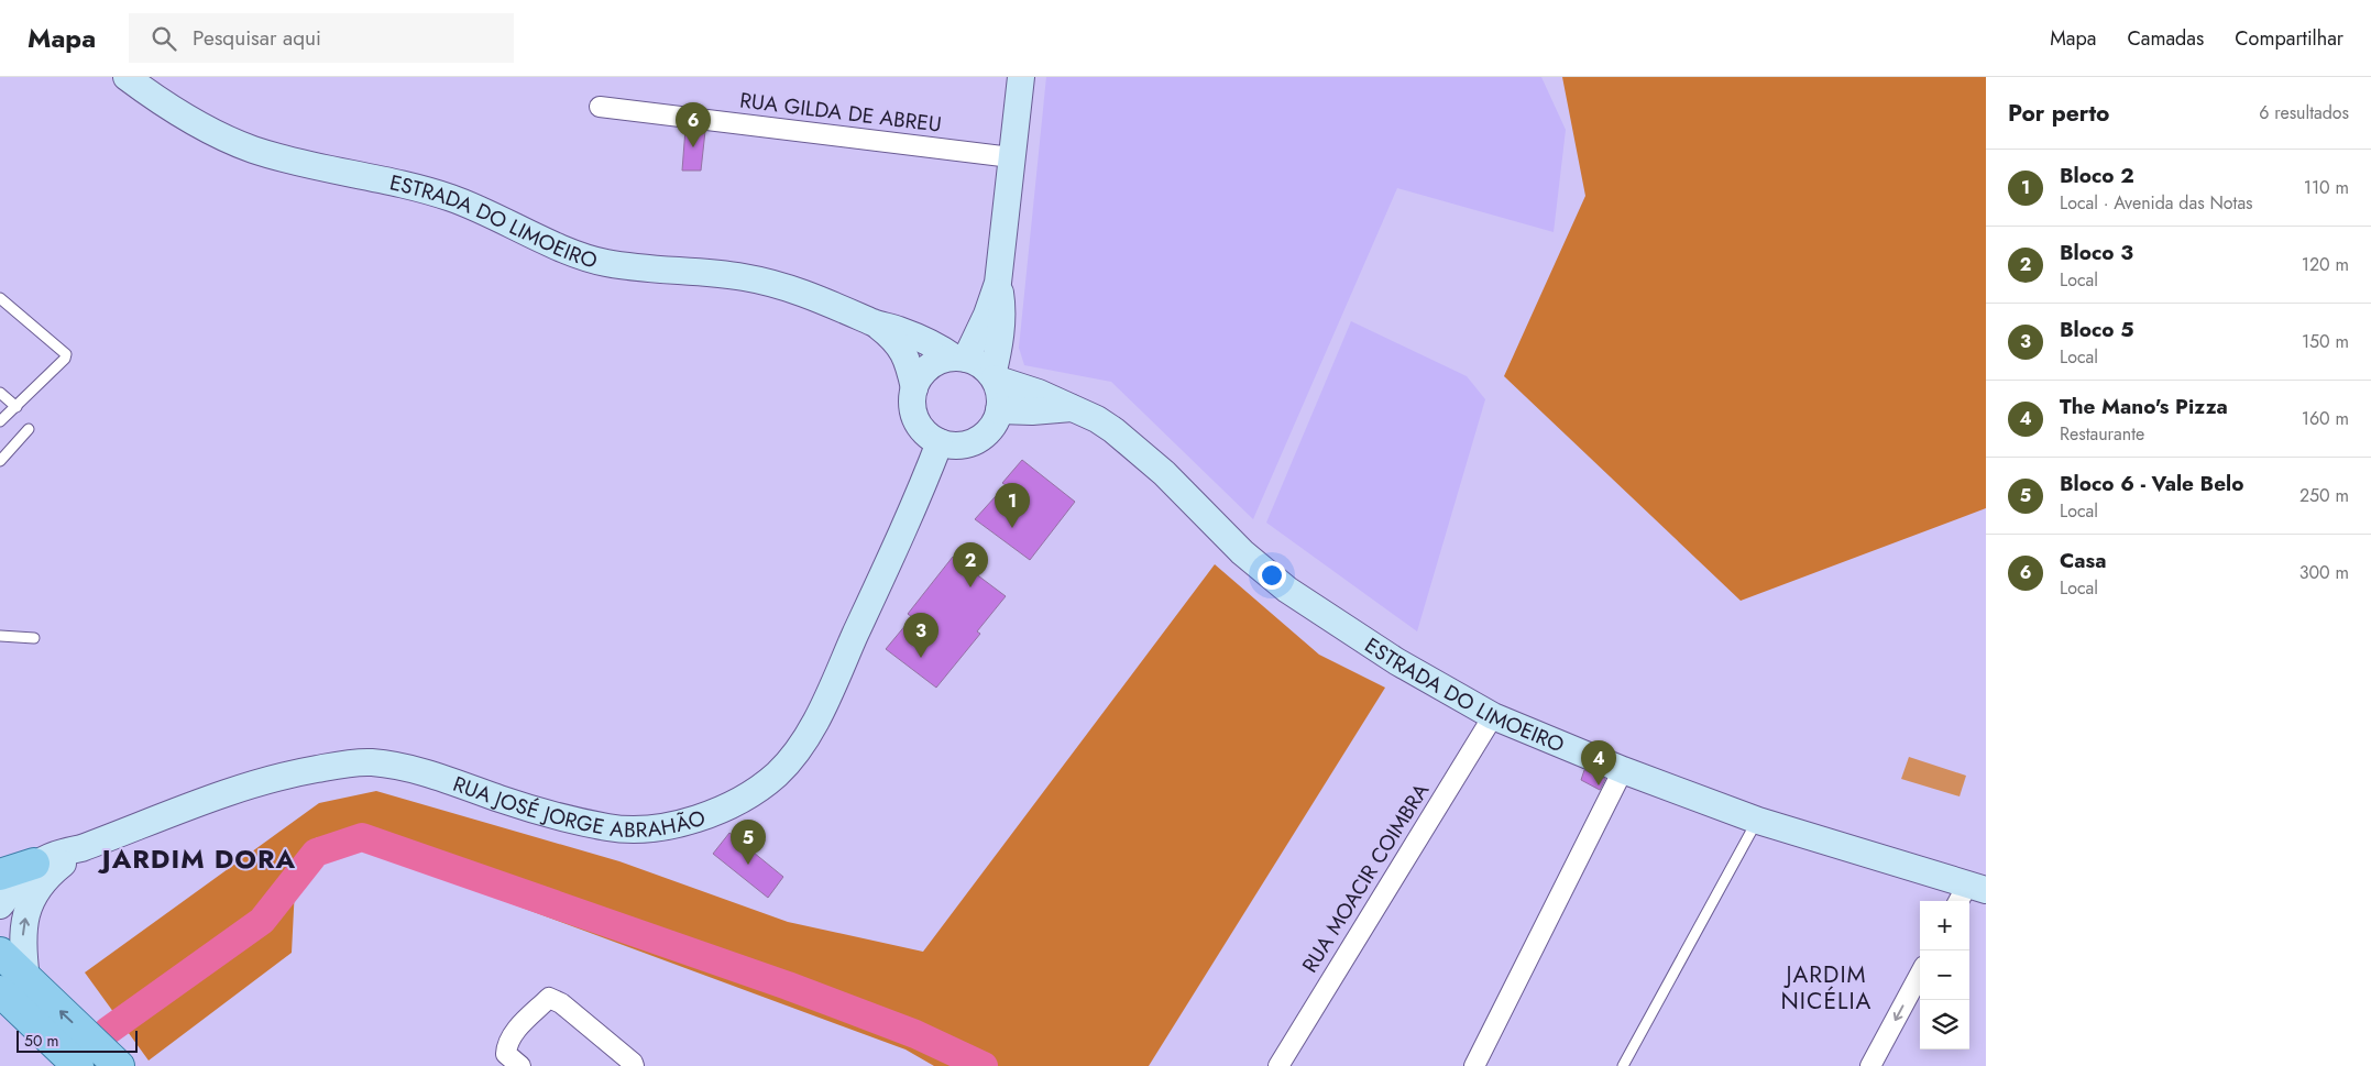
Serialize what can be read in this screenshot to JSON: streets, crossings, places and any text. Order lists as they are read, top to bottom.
{
  "streets": {
    "main road": ["ESTRADA DO LIMOEIRO", "RUA JOSÉ JORGE ABRAHÃO"],
    "street": ["RUA GILDA DE ABREU", "RUA MOACIR COIMBRA"]
  },
  "crossings": [
    ["ESTRADA DO LIMOEIRO", "RUA JOSÉ JORGE ABRAHÃO"],
    ["ESTRADA DO LIMOEIRO", "RUA MOACIR COIMBRA"]
  ],
  "districts": ["JARDIM DORA", "JARDIM NICÉLIA"],
  "scale_bar": "50 m",
  "page": {
    "header": "Mapa",
    "search": "Pesquisar aqui",
    "nav": ["Mapa", "Camadas", "Compartilhar"],
    "heading": ["Por perto", "6 resultados"],
    "pins": [
      "6",
      "1",
      "2",
      "3",
      "4",
      "5"
    ],
    "list": [
      {
        "mark": "1",
        "name": "Bloco 2",
        "note": "Local · Avenida das Notas",
        "value": "110 m"
      },
      {
        "mark": "2",
        "name": "Bloco 3",
        "note": "Local",
        "value": "120 m"
      },
      {
        "mark": "3",
        "name": "Bloco 5",
        "note": "Local",
        "value": "150 m"
      },
      {
        "mark": "4",
        "name": "The Mano's Pizza",
        "note": "Restaurante",
        "value": "160 m"
      },
      {
        "mark": "5",
        "name": "Bloco 6 - Vale Belo",
        "note": "Local",
        "value": "250 m"
      },
      {
        "mark": "6",
        "name": "Casa",
        "note": "Local",
        "value": "300 m"
      }
    ],
    "map_buttons": ["+", "−"],
    "scale": "50 m"
  }
}
